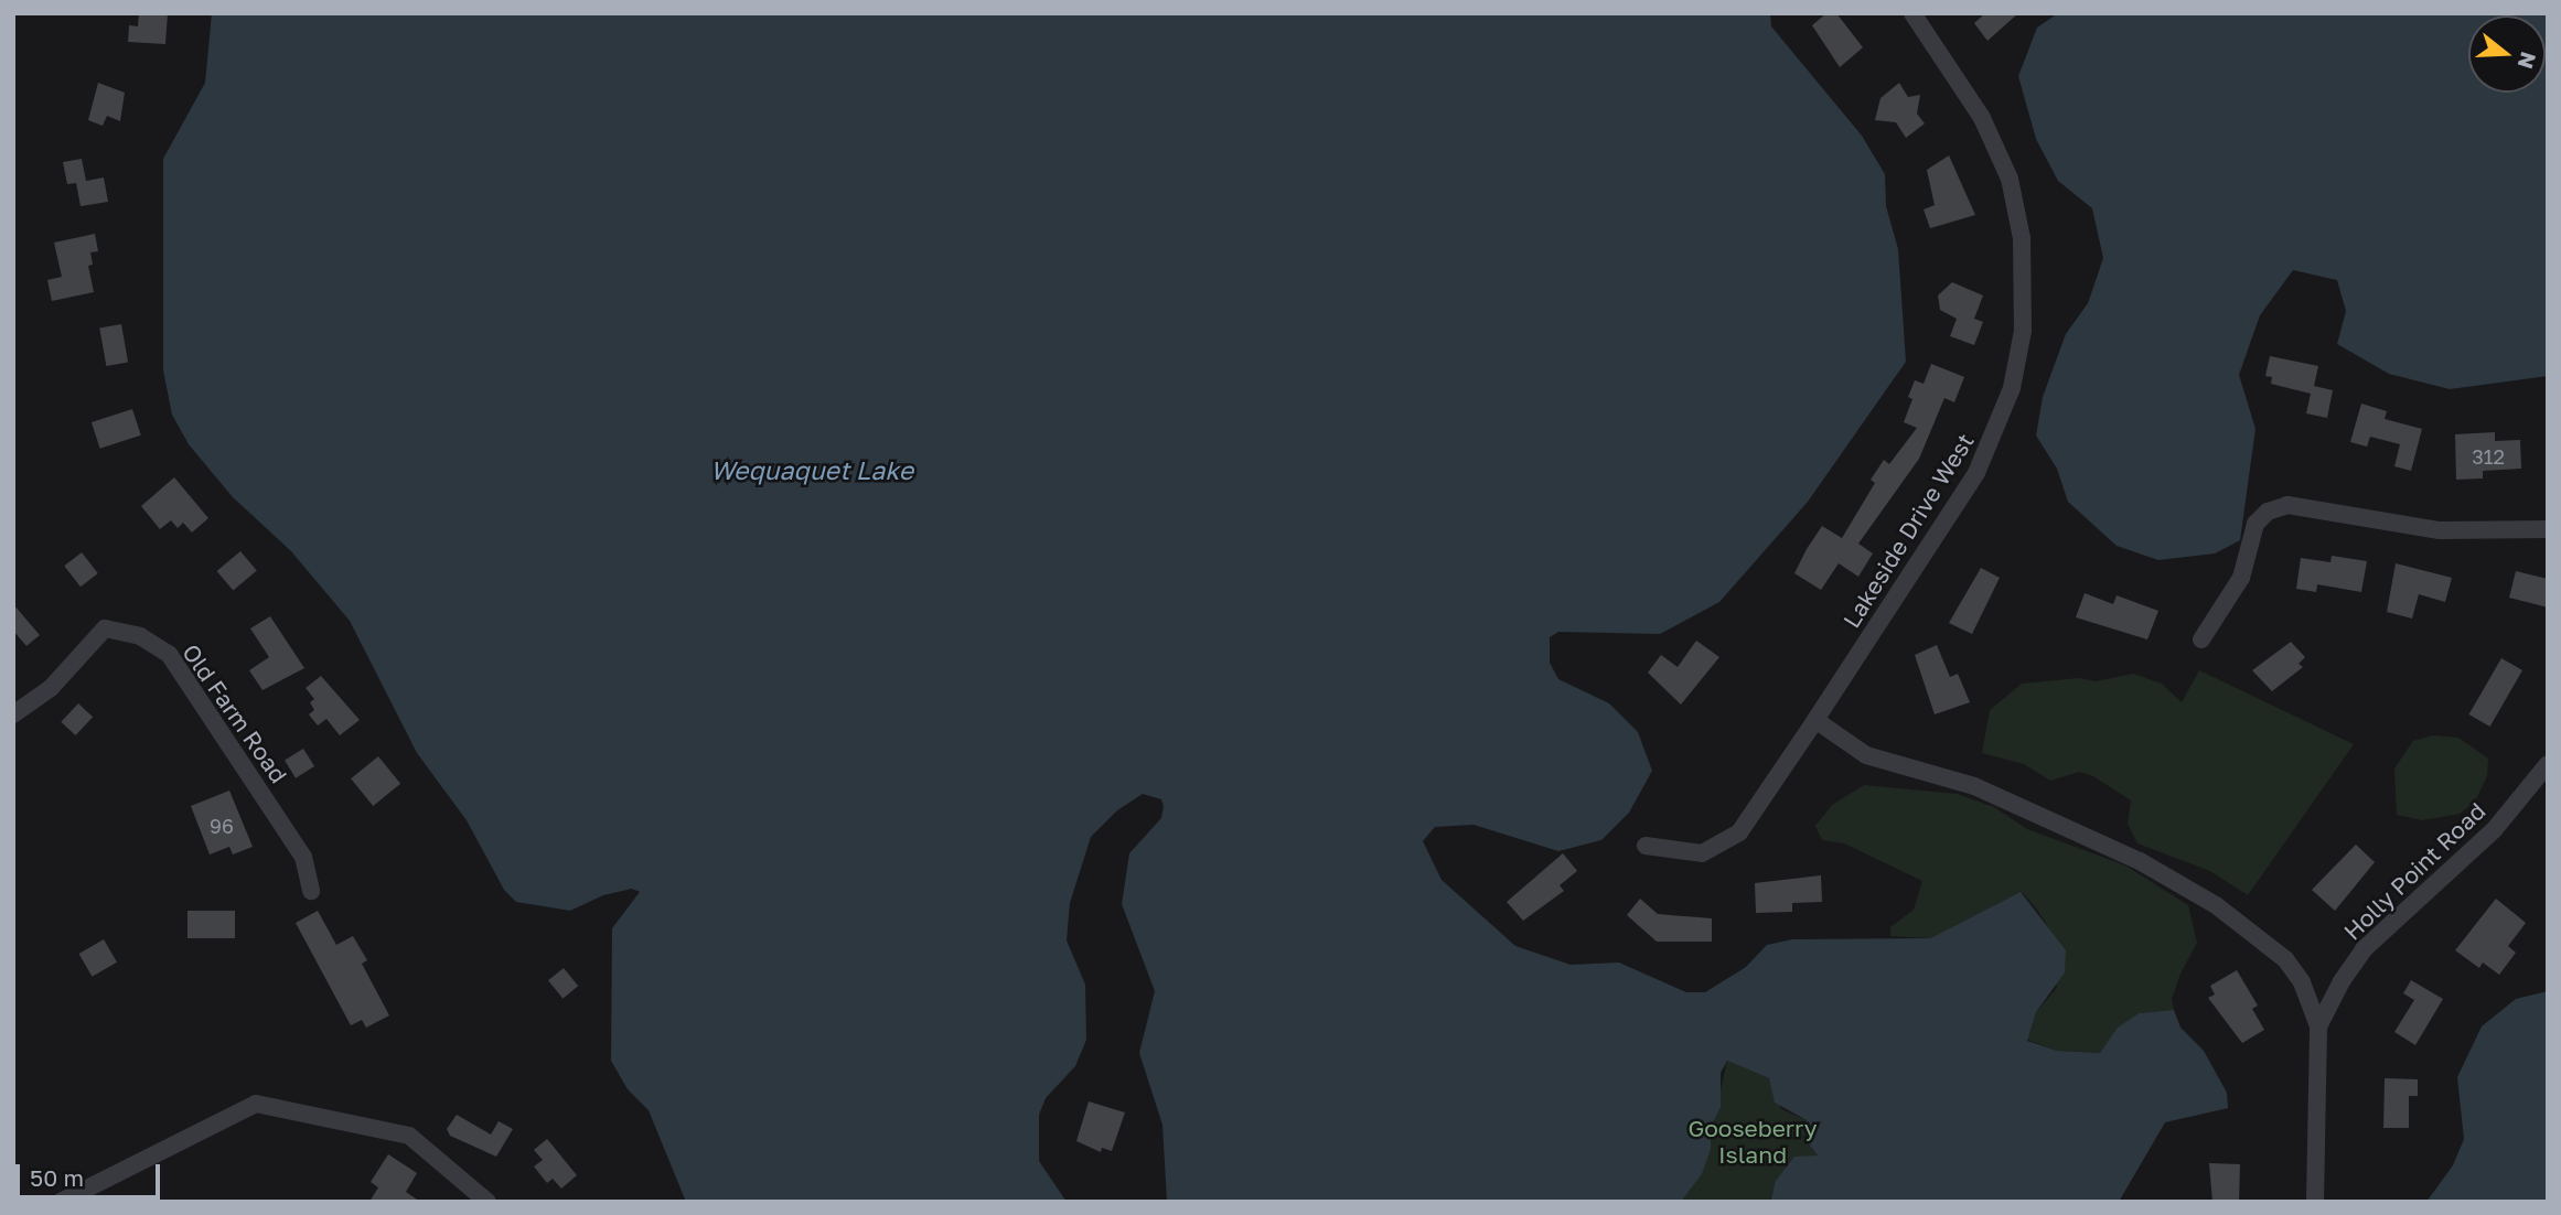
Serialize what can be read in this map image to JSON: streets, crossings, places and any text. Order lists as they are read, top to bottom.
{
  "streets": {
    "street": ["Lakeside Drive West", "Old Farm Road", "Holly Point Road"]
  },
  "water": ["Wequaquet Lake"],
  "parks": ["Gooseberry Island"],
  "house_numbers": ["312", "96"],
  "scale_bar": "50 m",
  "north": "right"
}
